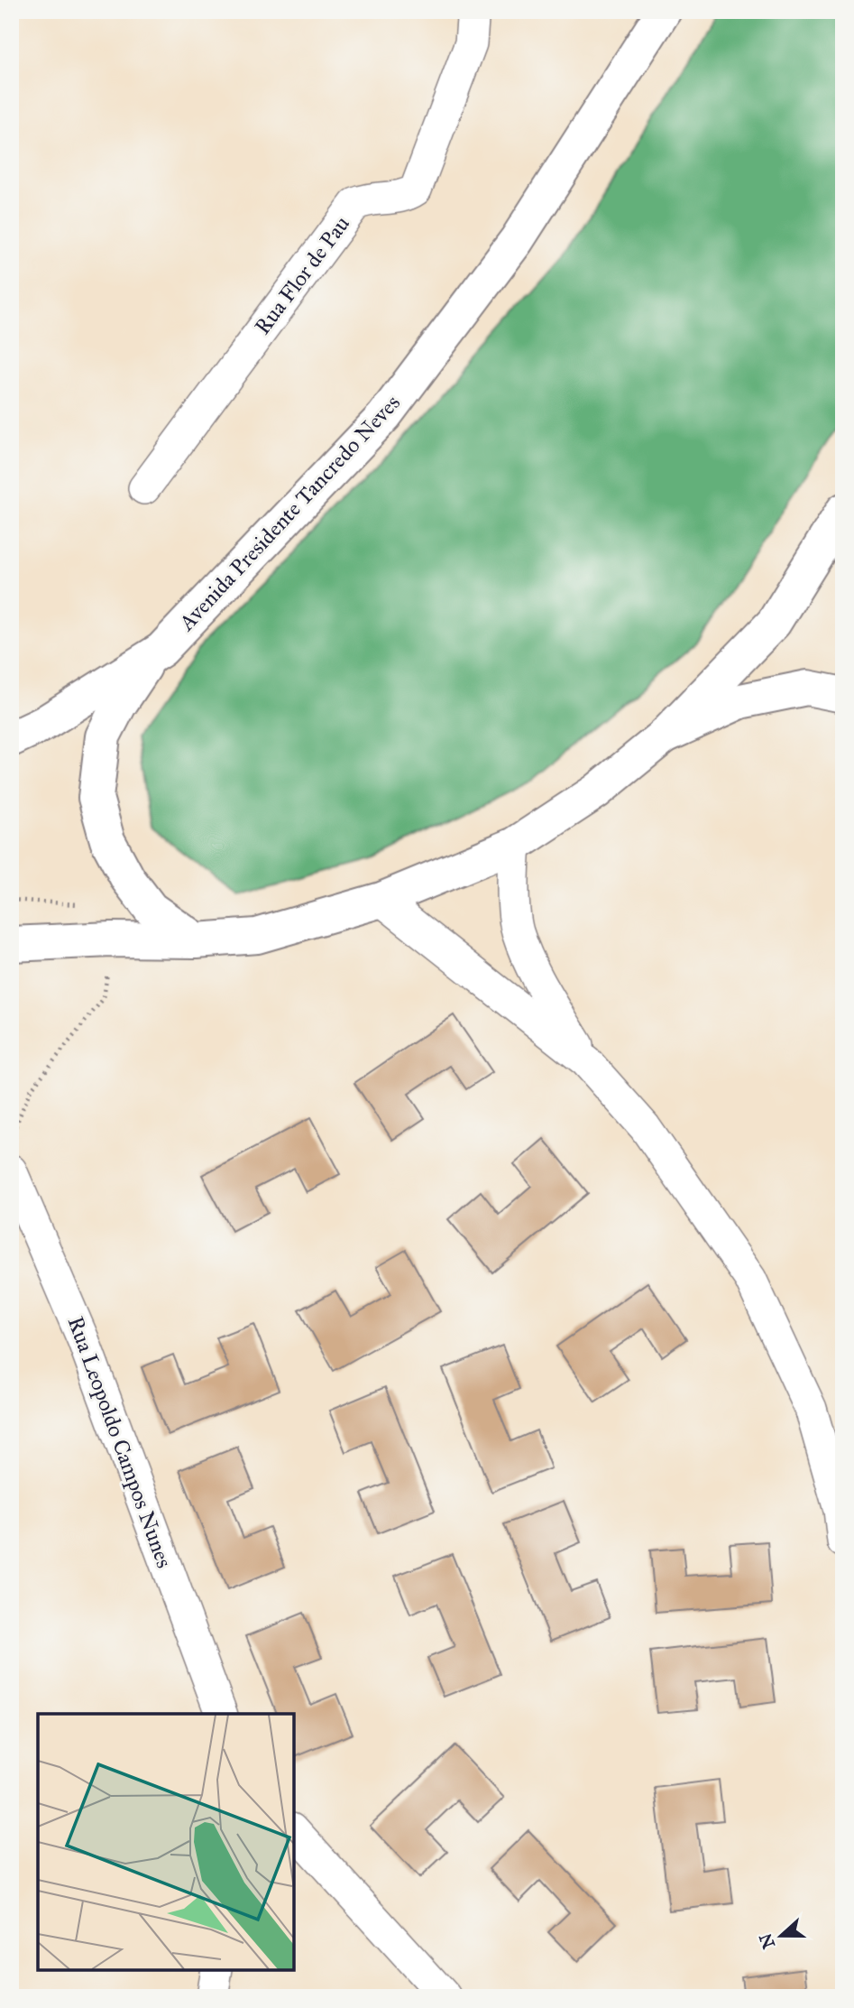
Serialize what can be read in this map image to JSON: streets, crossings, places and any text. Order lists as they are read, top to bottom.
{
  "streets": {
    "main road": ["Avenida Presidente Tancredo Neves"],
    "street": ["Rua Flor de Pau", "Rua Leopoldo Campos Nunes"]
  },
  "north": "left"
}
